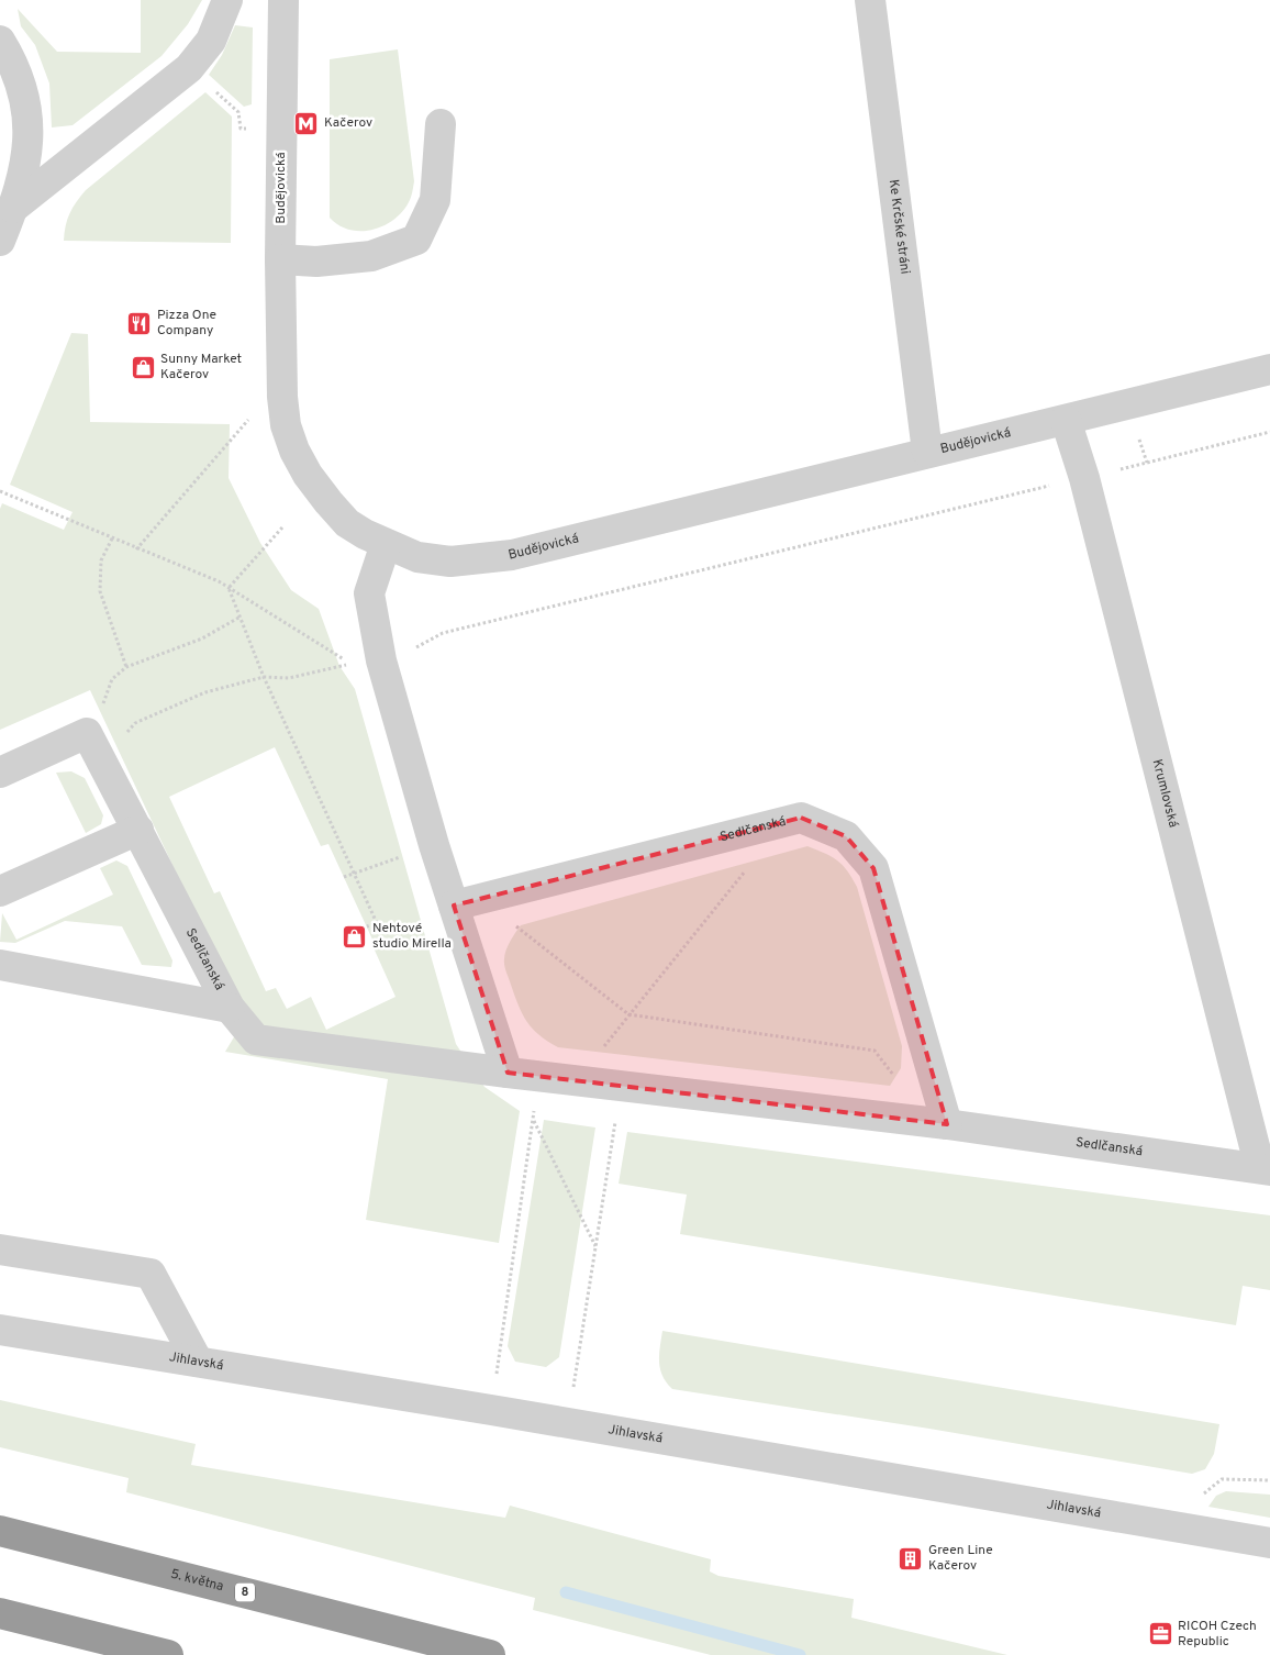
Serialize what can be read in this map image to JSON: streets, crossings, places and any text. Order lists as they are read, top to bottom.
{
  "streets": {
    "highway": ["5. května", "8"],
    "street": [
      "Budějovická",
      "Ke Krčské stráni",
      "Krumlovská",
      "Sedlčanská",
      "Jihlavská"
    ]
  },
  "crossings": [
    ["Budějovická", "Ke Krčské stráni"],
    ["Budějovická", "Krumlovská"],
    ["Krumlovská", "Sedlčanská"]
  ],
  "places": {
    "metro station": ["Kačerov"],
    "restaurant": ["Pizza One Company"],
    "shop": ["Sunny Market Kačerov", "Nehtové studio Mirella"],
    "building": ["Green Line Kačerov"],
    "office": ["RICOH Czech Republic"]
  }
}
